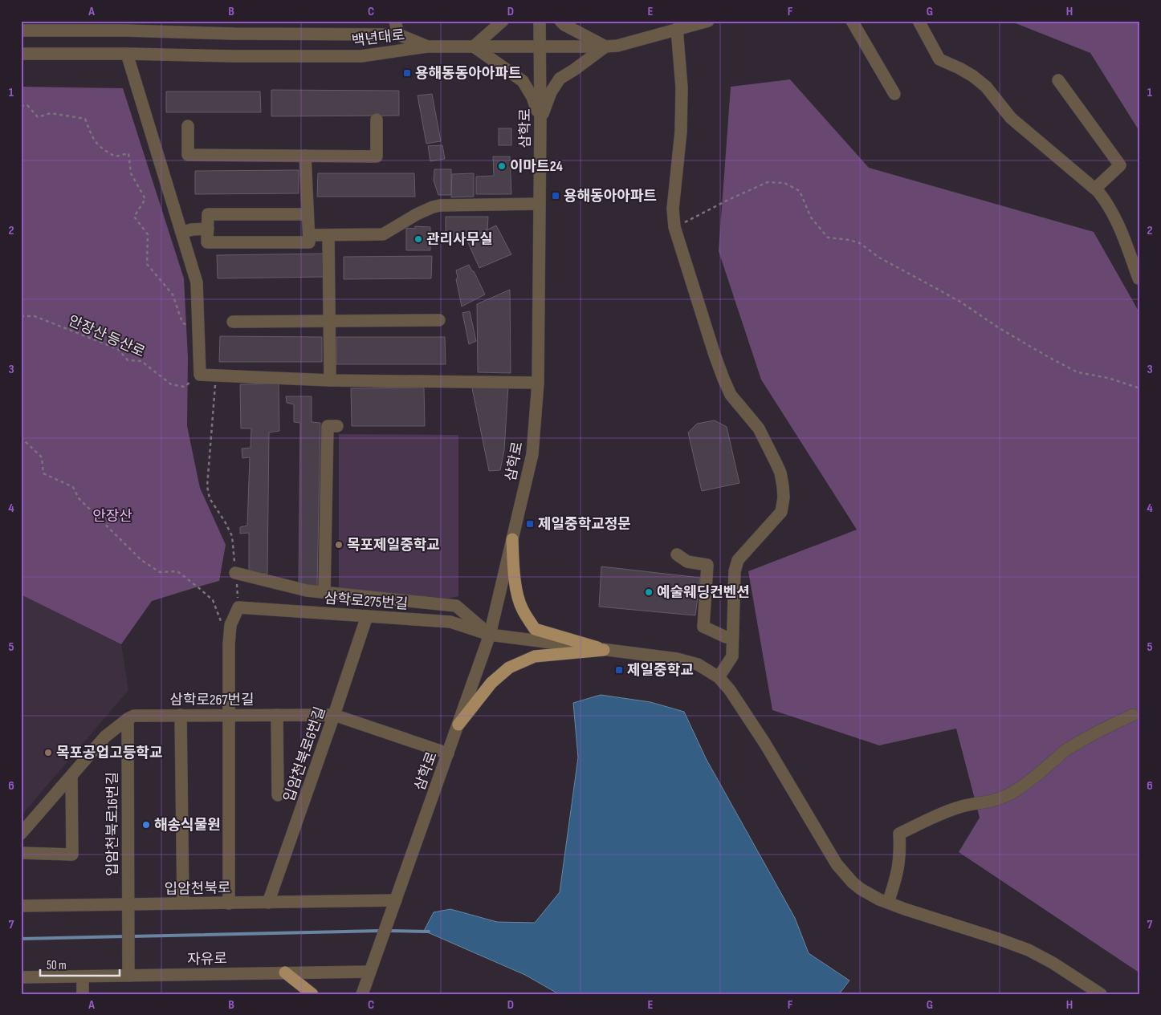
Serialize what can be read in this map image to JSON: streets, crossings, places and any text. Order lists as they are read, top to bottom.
{
  "streets": {
    "street": [
      "백년대로",
      "삼학로",
      "삼학로275번길",
      "삼학로267번길",
      "입암천북로6번길",
      "입암천북로16번길",
      "입암천북로",
      "자유로"
    ],
    "path": ["안장산 등산로"]
  },
  "crossings": [
    ["삼학로", "삼학로275번길"],
    ["삼학로", "삼학로267번길"],
    ["삼학로", "입암천북로"],
    ["삼학로", "자유로"],
    ["삼학로275번길", "입암천북로6번길"],
    ["삼학로267번길", "입암천북로6번길"],
    ["삼학로267번길", "입암천북로16번길"],
    ["입암천북로6번길", "입암천북로"],
    ["입암천북로16번길", "입암천북로"],
    ["입암천북로16번길", "자유로"]
  ],
  "parks": ["안장산"],
  "places": {
    "transit": [
      "용해동동아아파트",
      "용해동아아파트",
      "제일중학교정문",
      "제일중학교"
    ],
    "other": [
      "이마트24",
      "관리사무실",
      "목포제일중학교",
      "예술웨딩컨벤션",
      "목포공업고등학교",
      "해송식물원"
    ]
  },
  "scale_bar": "50 m",
  "grid": {
    "columns": [
      "A",
      "B",
      "C",
      "D",
      "E",
      "F",
      "G",
      "H"
    ],
    "rows": [
      "1",
      "2",
      "3",
      "4",
      "5",
      "6",
      "7"
    ]
  }
}
